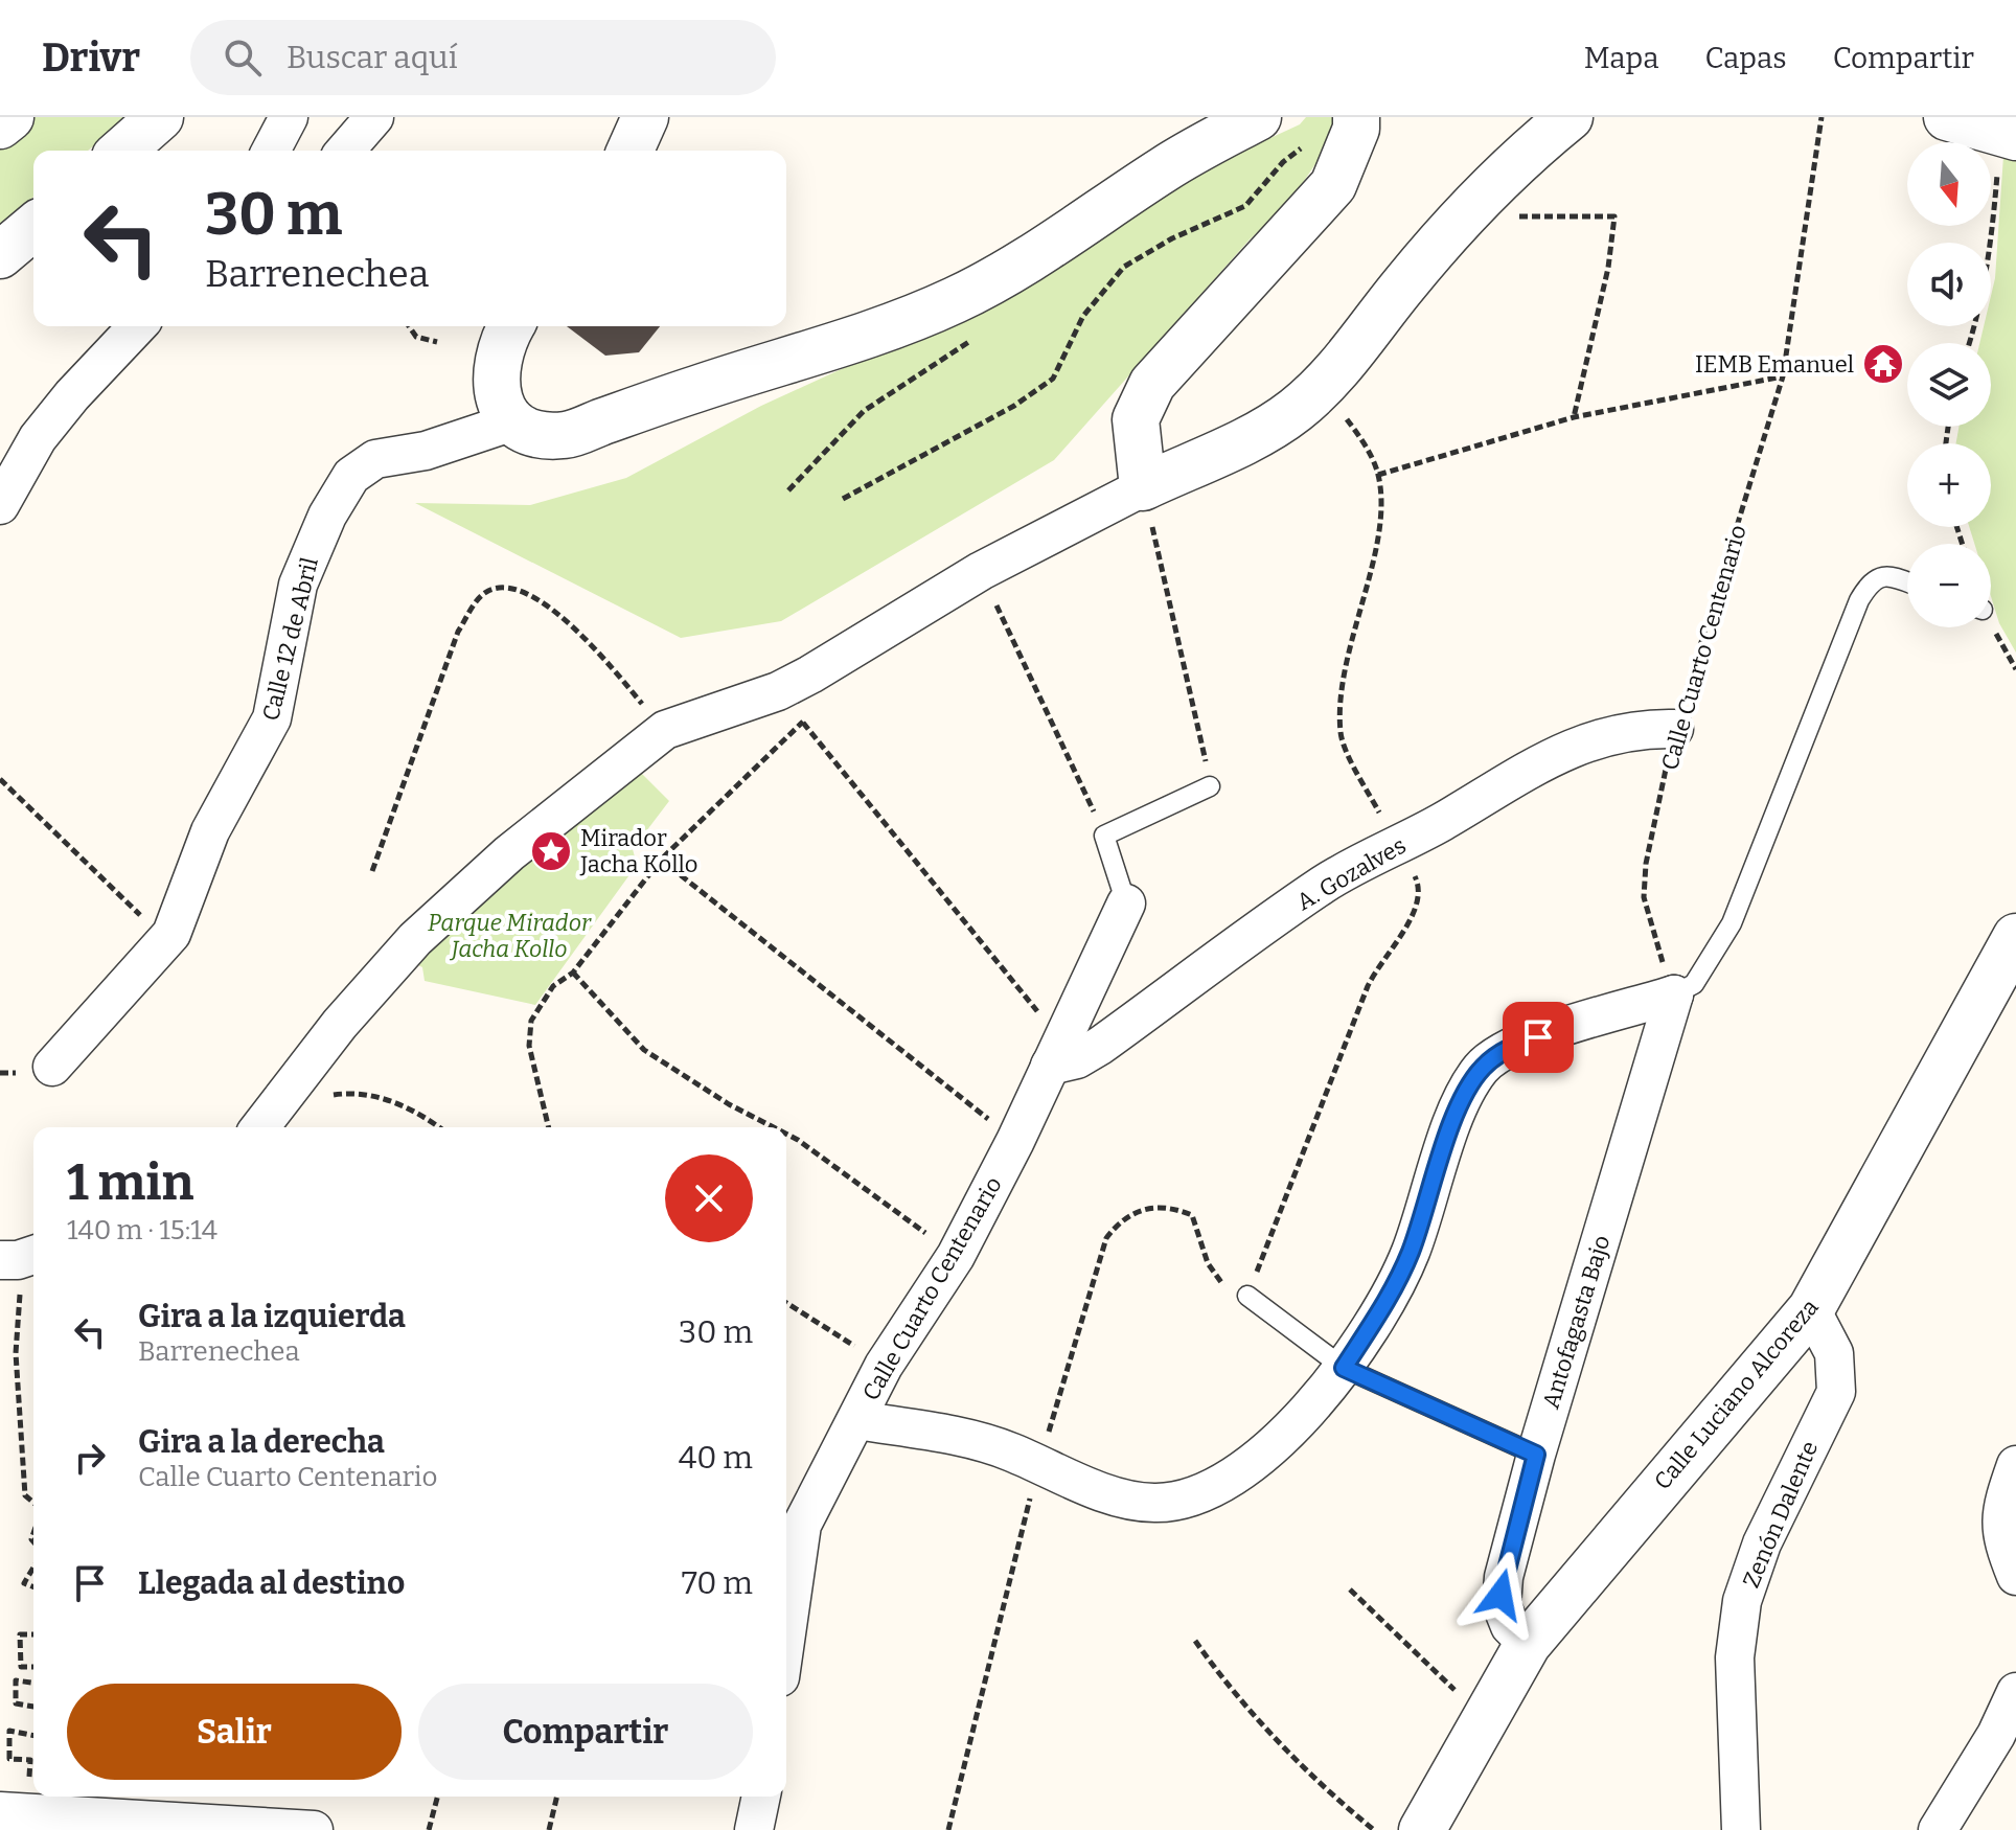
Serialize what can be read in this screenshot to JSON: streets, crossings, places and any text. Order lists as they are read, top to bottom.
{
  "streets": {
    "street": [
      "Calle 12 de Abril",
      "Calle Cuarto Centenario",
      "A. Gozalves",
      "Antofagasta Bajo",
      "Calle Luciano Alcoreza",
      "Zenón Dalente"
    ]
  },
  "crossings": [
    ["Calle Cuarto Centenario", "A. Gozalves"],
    ["Calle Cuarto Centenario", "Antofagasta Bajo"],
    ["Antofagasta Bajo", "Calle Luciano Alcoreza"],
    ["Calle Luciano Alcoreza", "Zenón Dalente"]
  ],
  "parks": ["Parque Mirador Jacha Kollo"],
  "places": {
    "temple": ["IEMB Emanuel"],
    "place": ["Mirador Jacha Kollo"]
  },
  "north": "bottom",
  "page": {
    "header": "Drivr",
    "search": "Buscar aquí",
    "nav": ["Mapa", "Capas", "Compartir"],
    "map_buttons": ["+", "−"],
    "turn": ["30 m", "Barrenechea"],
    "heading": ["1 min", "140 m · 15:14"],
    "list": [
      {
        "name": "Gira a la izquierda",
        "note": "Barrenechea",
        "value": "30 m"
      },
      {
        "name": "Gira a la derecha",
        "note": "Calle Cuarto Centenario",
        "value": "40 m"
      },
      {
        "name": "Llegada al destino",
        "value": "70 m"
      }
    ],
    "buttons": ["Salir", "Compartir"]
  }
}
